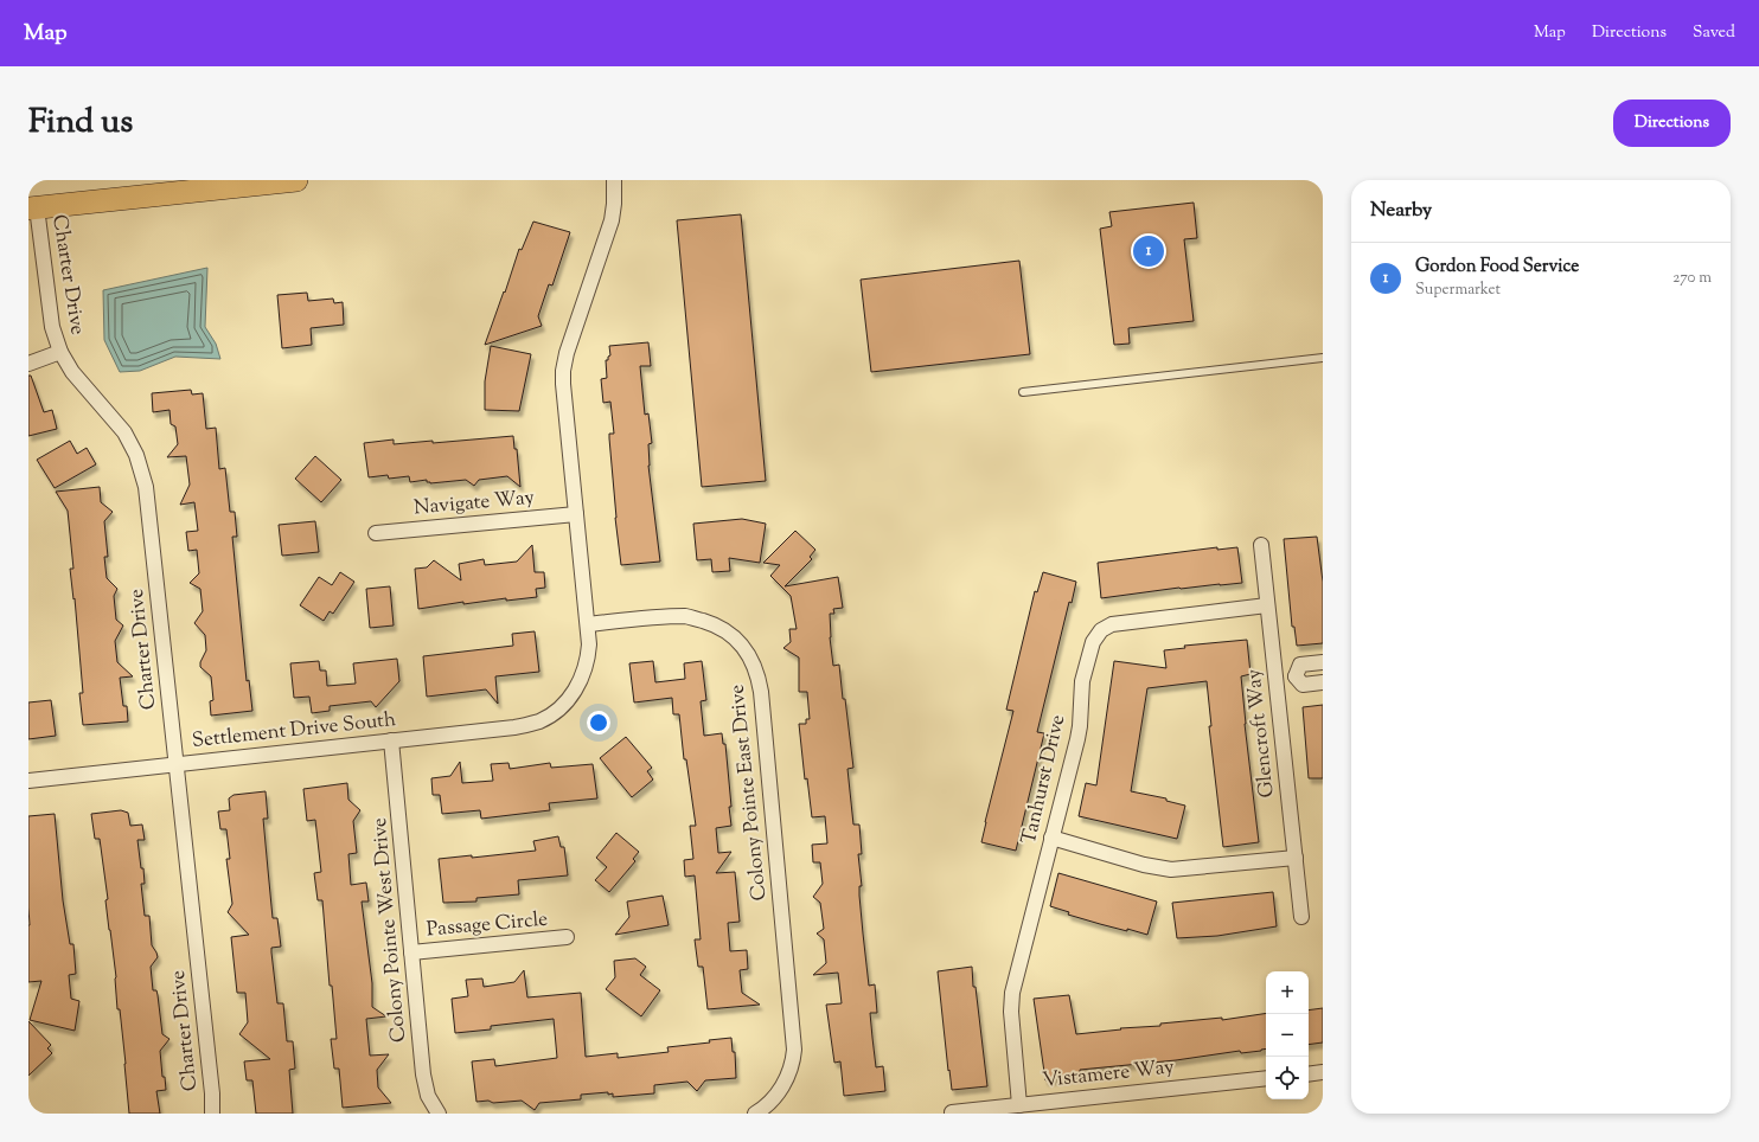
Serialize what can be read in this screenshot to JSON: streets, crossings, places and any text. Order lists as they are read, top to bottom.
{
  "streets": {
    "street": [
      "Charter Drive",
      "Navigate Way",
      "Settlement Drive South",
      "Glencroft Way",
      "Tanhurst Drive",
      "Colony Pointe East Drive",
      "Passage Circle",
      "Colony Pointe West Drive",
      "Vistamere Way"
    ]
  },
  "crossings": [
    ["Charter Drive", "Settlement Drive South"],
    ["Settlement Drive South", "Colony Pointe East Drive"],
    ["Settlement Drive South", "Colony Pointe West Drive"],
    ["Glencroft Way", "Tanhurst Drive"],
    ["Tanhurst Drive", "Vistamere Way"],
    ["Passage Circle", "Colony Pointe West Drive"]
  ],
  "page": {
    "header": "Map",
    "nav": ["Map", "Directions", "Saved"],
    "title": "Find us",
    "buttons": "Directions",
    "heading": "Nearby",
    "pins": "1",
    "list": [
      {
        "mark": "1",
        "name": "Gordon Food Service",
        "note": "Supermarket",
        "value": "270 m"
      }
    ],
    "map_buttons": ["+", "−"]
  }
}
